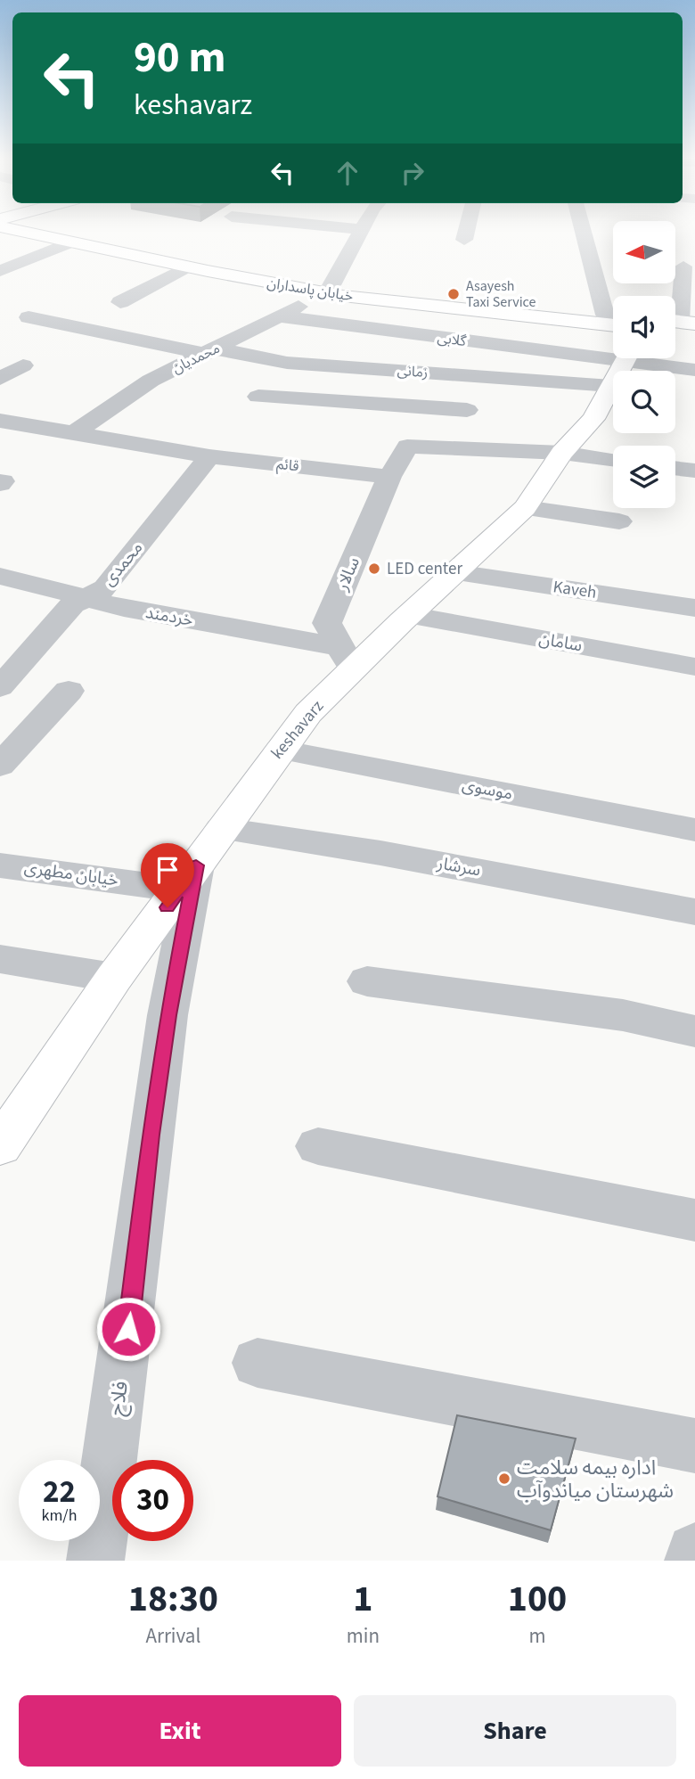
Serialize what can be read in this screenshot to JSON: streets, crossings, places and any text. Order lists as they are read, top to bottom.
{
  "streets": {
    "main road": ["خیابان پاسداران", "keshavarz"],
    "street": [
      "گلابی",
      "محمدیان",
      "زمانی",
      "قائم",
      "محمدی",
      "سالار",
      "Kaveh",
      "خردمند",
      "سامان",
      "موسوی",
      "سرشار",
      "خیابان مطهری",
      "فلاح"
    ]
  },
  "crossings": [
    ["خیابان پاسداران", "محمدیان"],
    ["گلابی", "محمدیان"],
    ["گلابی", "زمانی"],
    ["گلابی", "keshavarz"],
    ["محمدیان", "زمانی"],
    ["محمدیان", "قائم"],
    ["زمانی", "keshavarz"],
    ["قائم", "محمدی"],
    ["قائم", "سالار"],
    ["محمدی", "خردمند"],
    ["سالار", "خردمند"],
    ["سالار", "keshavarz"],
    ["Kaveh", "keshavarz"],
    ["خردمند", "keshavarz"],
    ["سامان", "keshavarz"],
    ["keshavarz", "موسوی"],
    ["keshavarz", "سرشار"],
    ["keshavarz", "خیابان مطهری"],
    ["keshavarz", "فلاح"],
    ["سرشار", "خیابان مطهری"],
    ["سرشار", "فلاح"],
    ["خیابان مطهری", "فلاح"]
  ],
  "places": ["Asayesh Taxi Service", "LED center", "اداره بیمه سلامت شهرستان میاندوآب"],
  "north": "left",
  "page": {
    "turn": ["90 m", "keshavarz"],
    "speed": "22 km/h",
    "limit": "30",
    "eta": [
      "18:30",
      "Arrival",
      "1",
      "min",
      "100",
      "m"
    ],
    "buttons": ["Exit", "Share"]
  }
}
